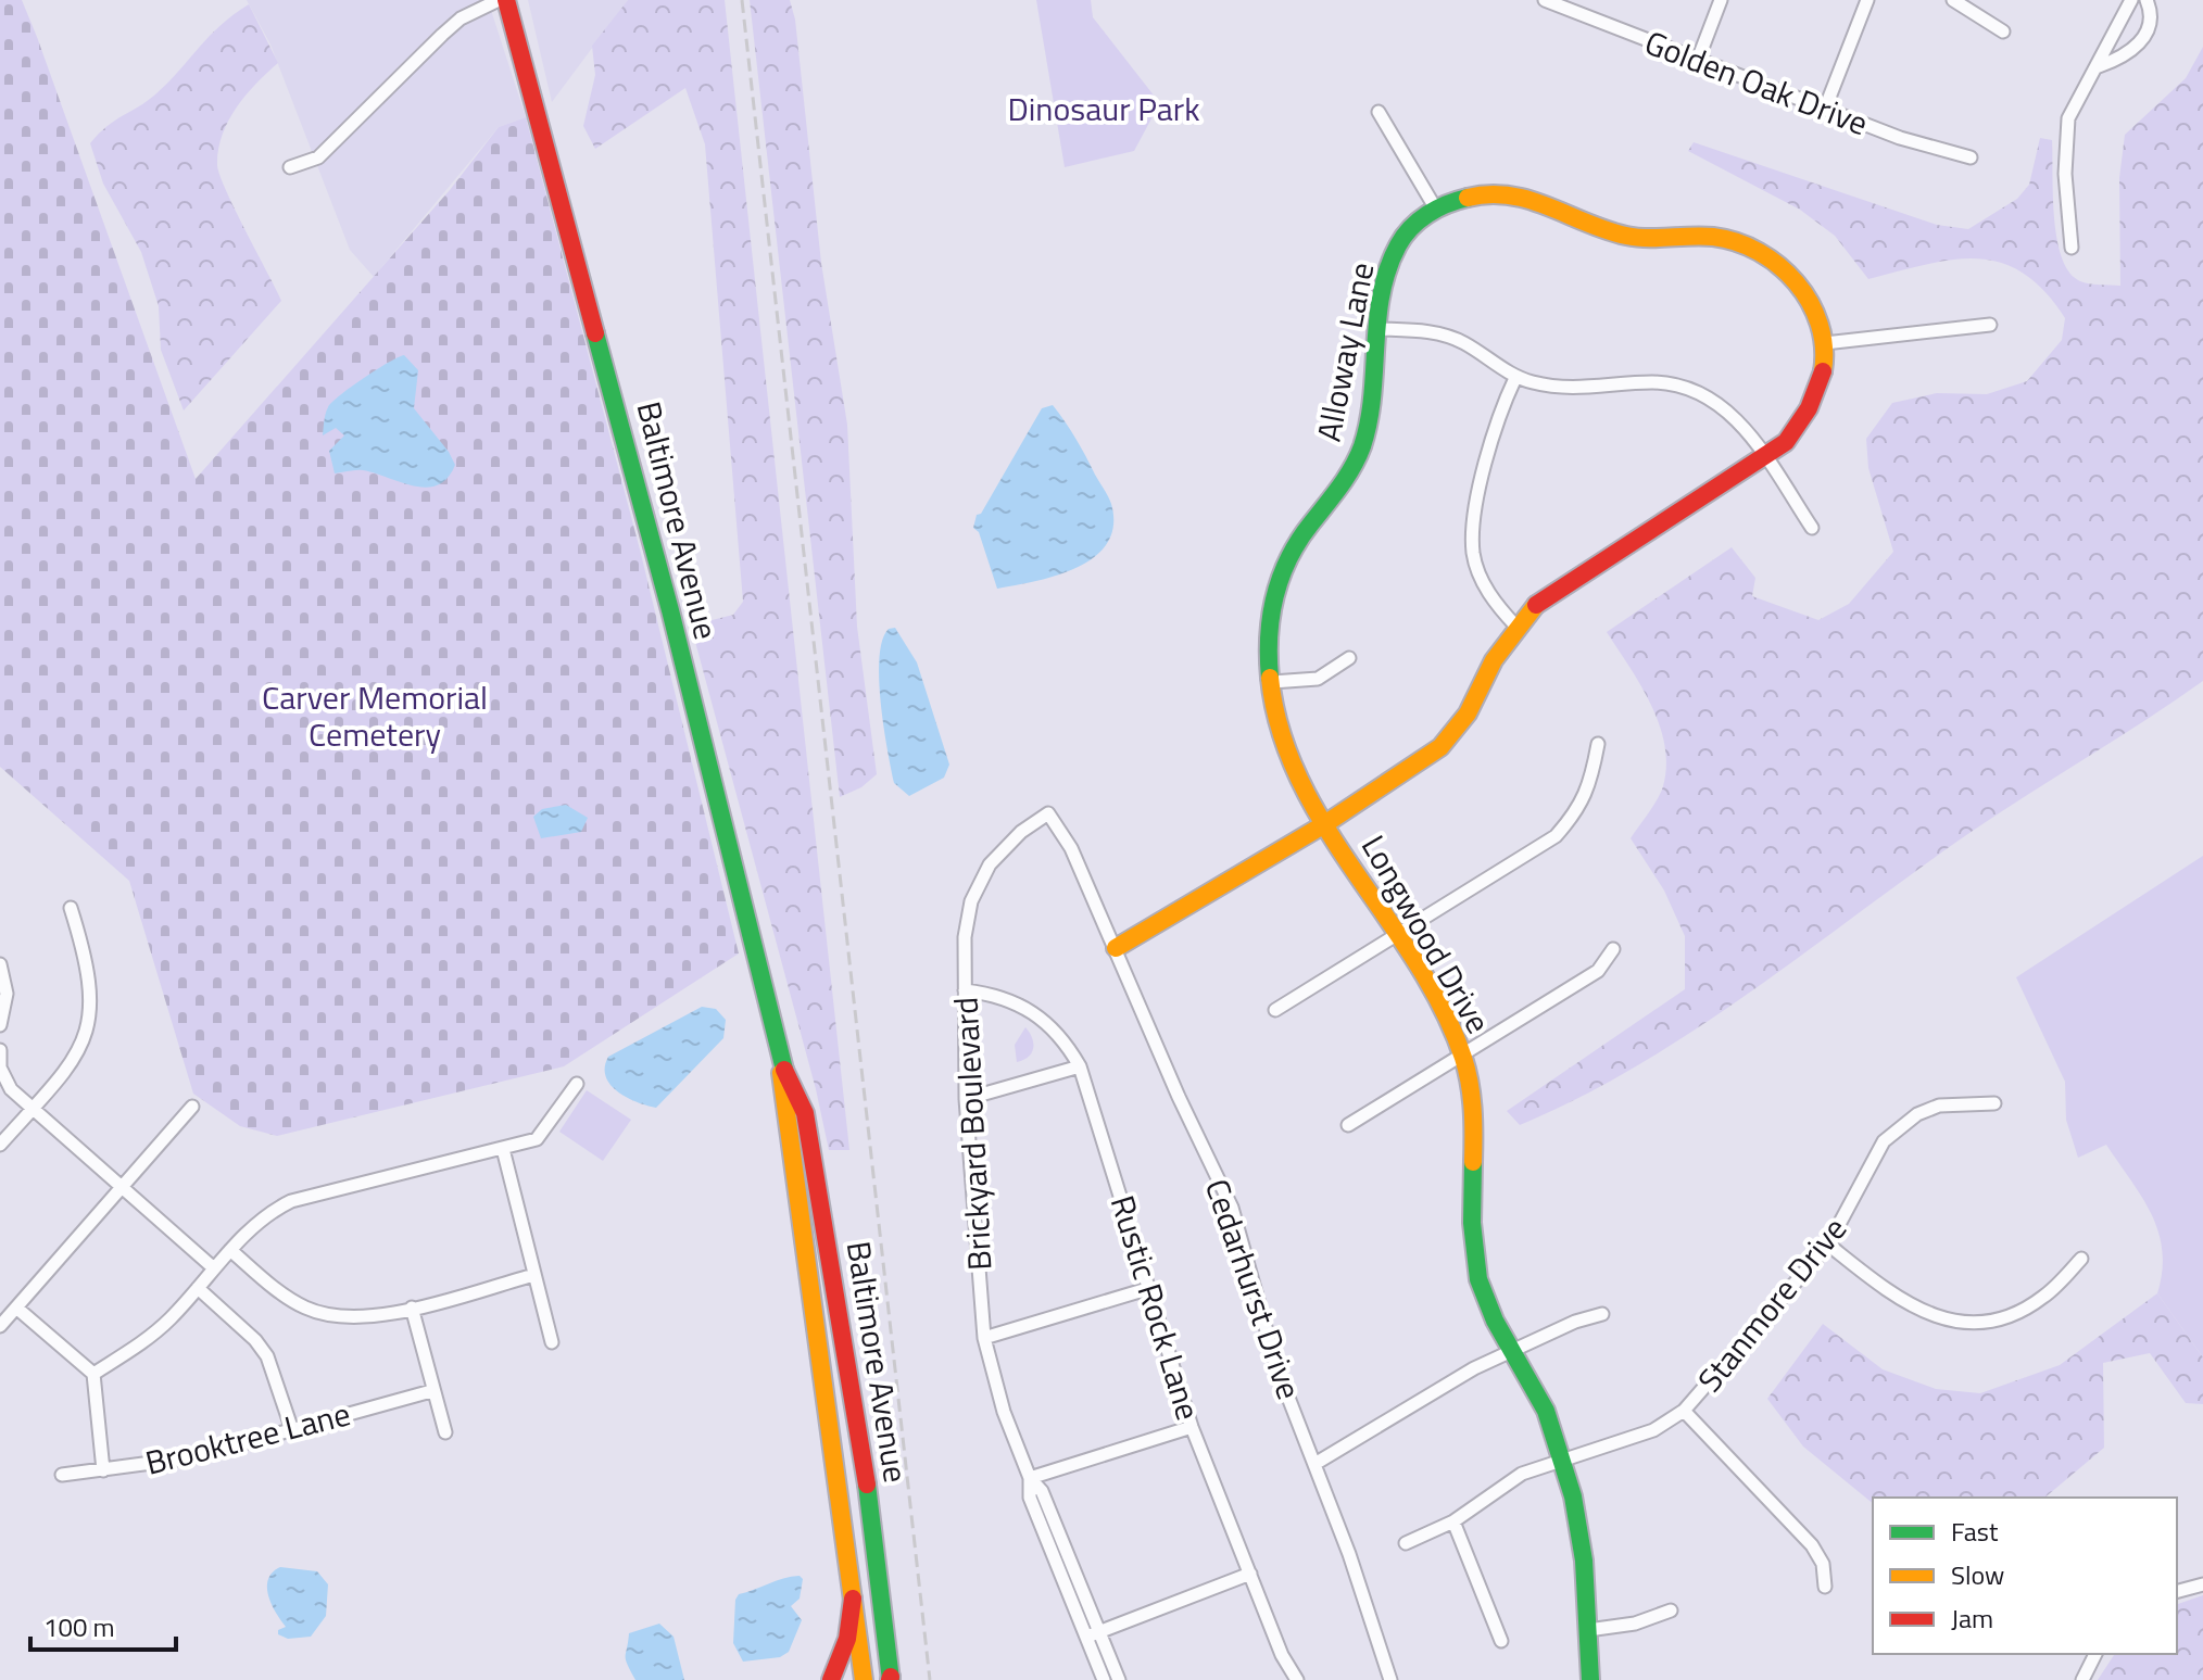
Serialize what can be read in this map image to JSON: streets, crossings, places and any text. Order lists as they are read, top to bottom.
{
  "streets": {
    "main road": ["Alloway Lane", "Baltimore Avenue", "Longwood Drive"],
    "street": [
      "Golden Oak Drive",
      "Brickyard Boulevard",
      "Cedarhurst Drive",
      "Stanmore Drive",
      "Rustic Rock Lane",
      "Brooktree Lane"
    ]
  },
  "crossings": [
    ["Alloway Lane", "Longwood Drive"],
    ["Longwood Drive", "Stanmore Drive"],
    ["Brickyard Boulevard", "Cedarhurst Drive"],
    ["Brickyard Boulevard", "Rustic Rock Lane"]
  ],
  "parks": ["Dinosaur Park", "Carver Memorial Cemetery"],
  "legend": ["Fast", "Slow", "Jam"],
  "scale_bar": "100 m"
}
